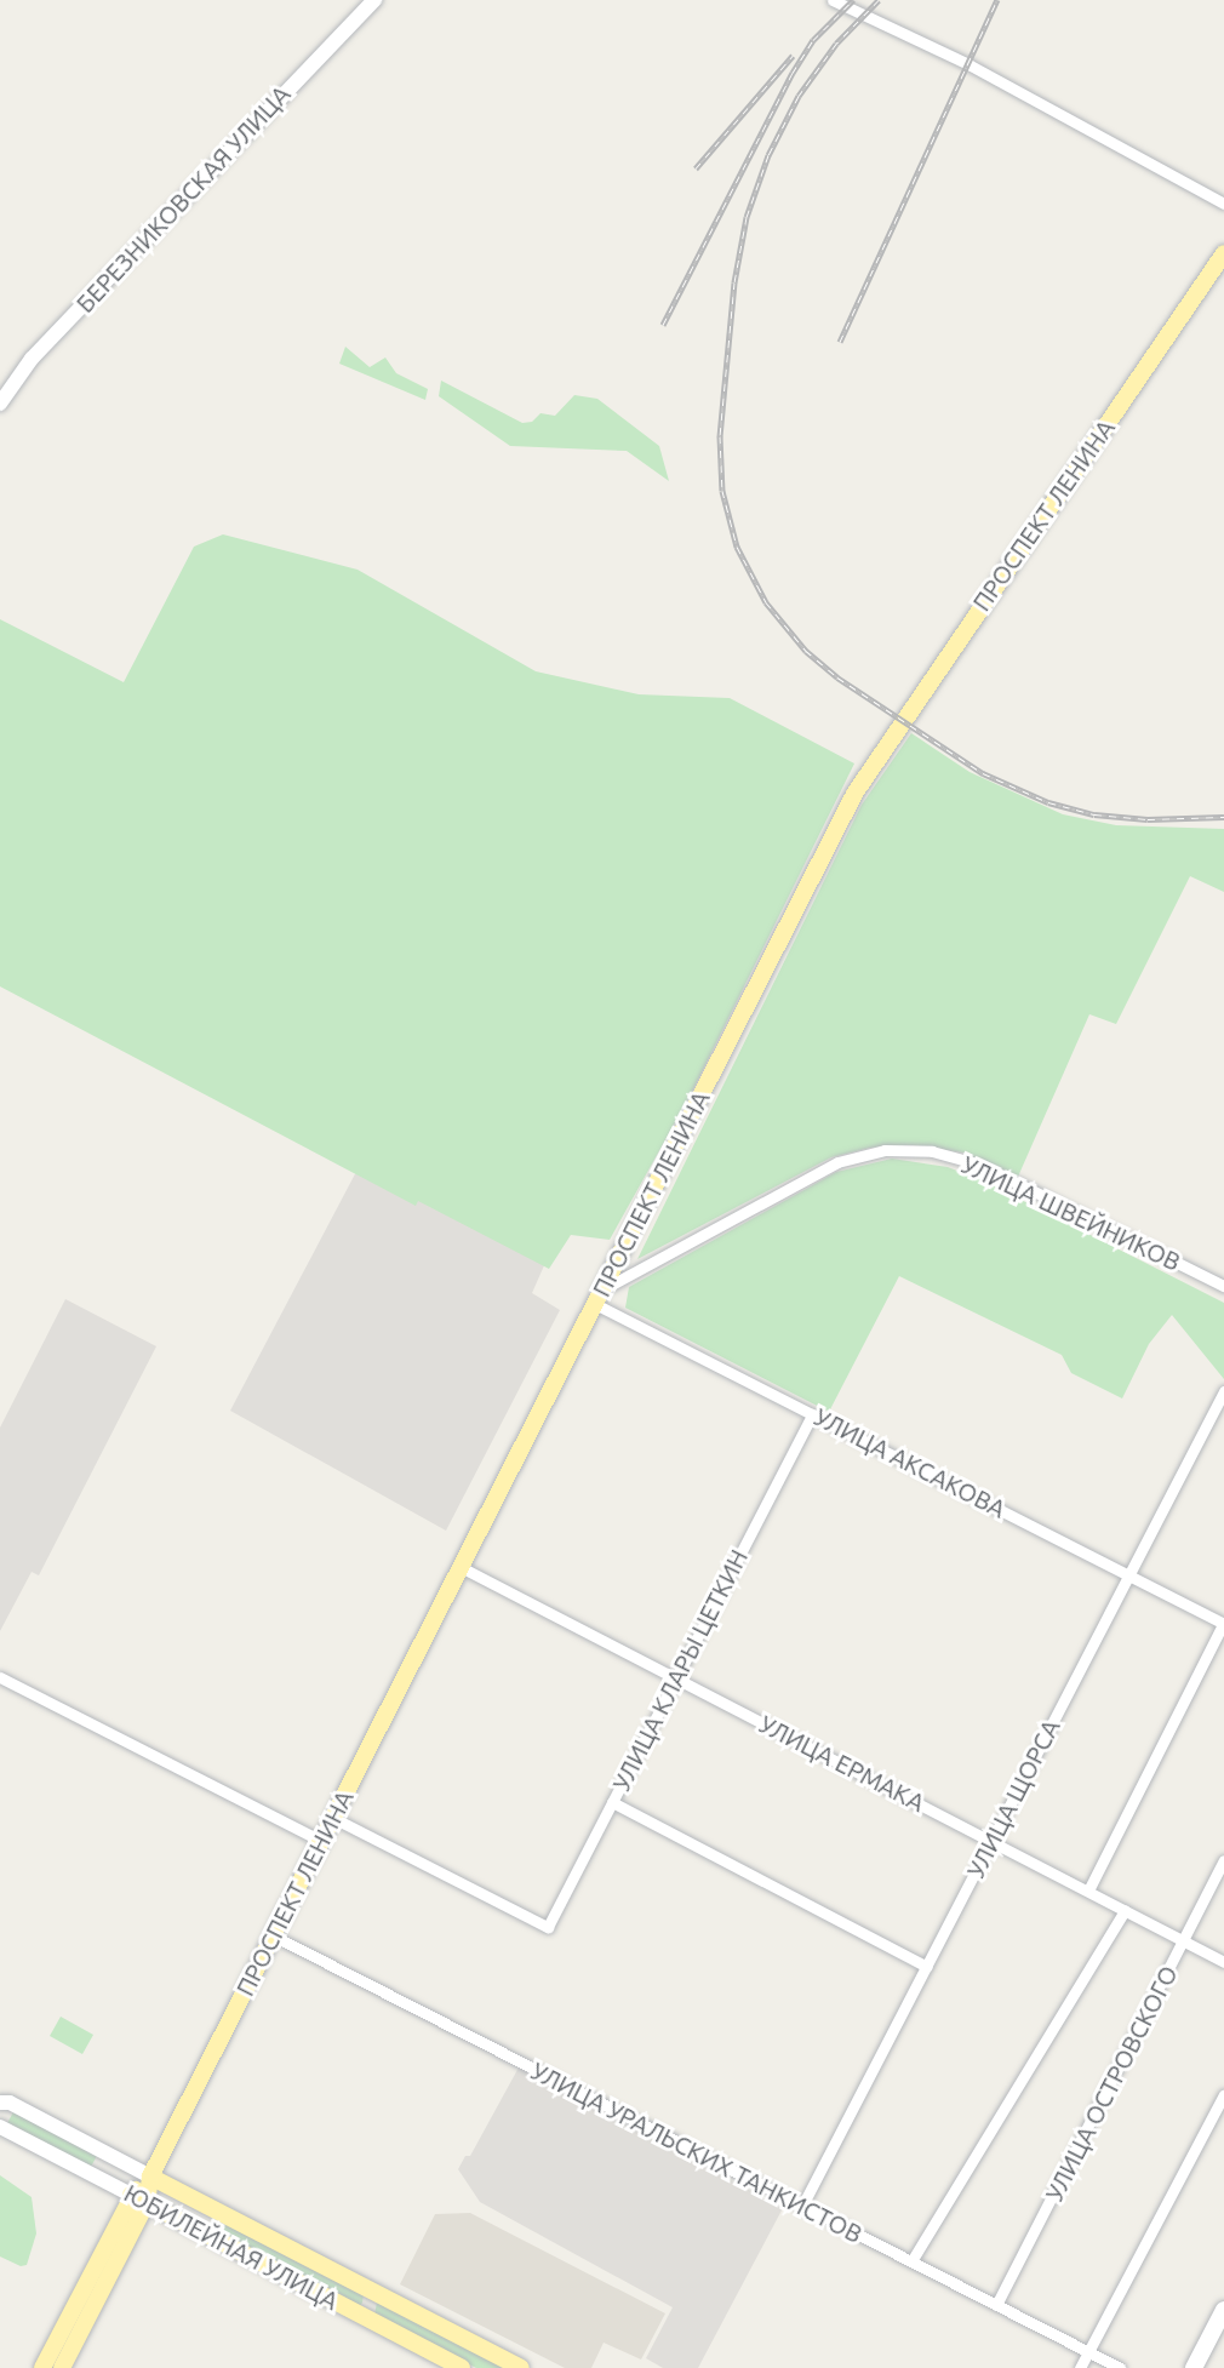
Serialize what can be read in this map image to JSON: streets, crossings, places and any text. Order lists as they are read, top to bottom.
{
  "streets": {
    "main road": ["ПРОСПЕКТ ЛЕНИНА", "ЮБИЛЕЙНАЯ УЛИЦА"],
    "street": [
      "БЕРЕЗНИКОВСКАЯ УЛИЦА",
      "УЛИЦА ШВЕЙНИКОВ",
      "УЛИЦА АКСАКОВА",
      "УЛИЦА КЛАРЫ ЦЕТКИН",
      "УЛИЦА ЕРМАКА",
      "УЛИЦА ЩОРСА",
      "УЛИЦА ОСТРОВСКОГО",
      "УЛИЦА УРАЛЬСКИХ ТАНКИСТОВ"
    ]
  },
  "crossings": [
    ["ПРОСПЕКТ ЛЕНИНА", "УЛИЦА ШВЕЙНИКОВ"],
    ["ПРОСПЕКТ ЛЕНИНА", "УЛИЦА АКСАКОВА"],
    ["ПРОСПЕКТ ЛЕНИНА", "УЛИЦА КЛАРЫ ЦЕТКИН"],
    ["ПРОСПЕКТ ЛЕНИНА", "УЛИЦА ЕРМАКА"],
    ["ПРОСПЕКТ ЛЕНИНА", "УЛИЦА УРАЛЬСКИХ ТАНКИСТОВ"],
    ["ПРОСПЕКТ ЛЕНИНА", "ЮБИЛЕЙНАЯ УЛИЦА"],
    ["УЛИЦА ШВЕЙНИКОВ", "УЛИЦА АКСАКОВА"],
    ["УЛИЦА АКСАКОВА", "УЛИЦА КЛАРЫ ЦЕТКИН"],
    ["УЛИЦА АКСАКОВА", "УЛИЦА ЩОРСА"],
    ["УЛИЦА КЛАРЫ ЦЕТКИН", "УЛИЦА ЕРМАКА"],
    ["УЛИЦА ЕРМАКА", "УЛИЦА ЩОРСА"],
    ["УЛИЦА ЕРМАКА", "УЛИЦА ОСТРОВСКОГО"],
    ["УЛИЦА ЩОРСА", "УЛИЦА УРАЛЬСКИХ ТАНКИСТОВ"],
    ["УЛИЦА ОСТРОВСКОГО", "УЛИЦА УРАЛЬСКИХ ТАНКИСТОВ"]
  ]
}
